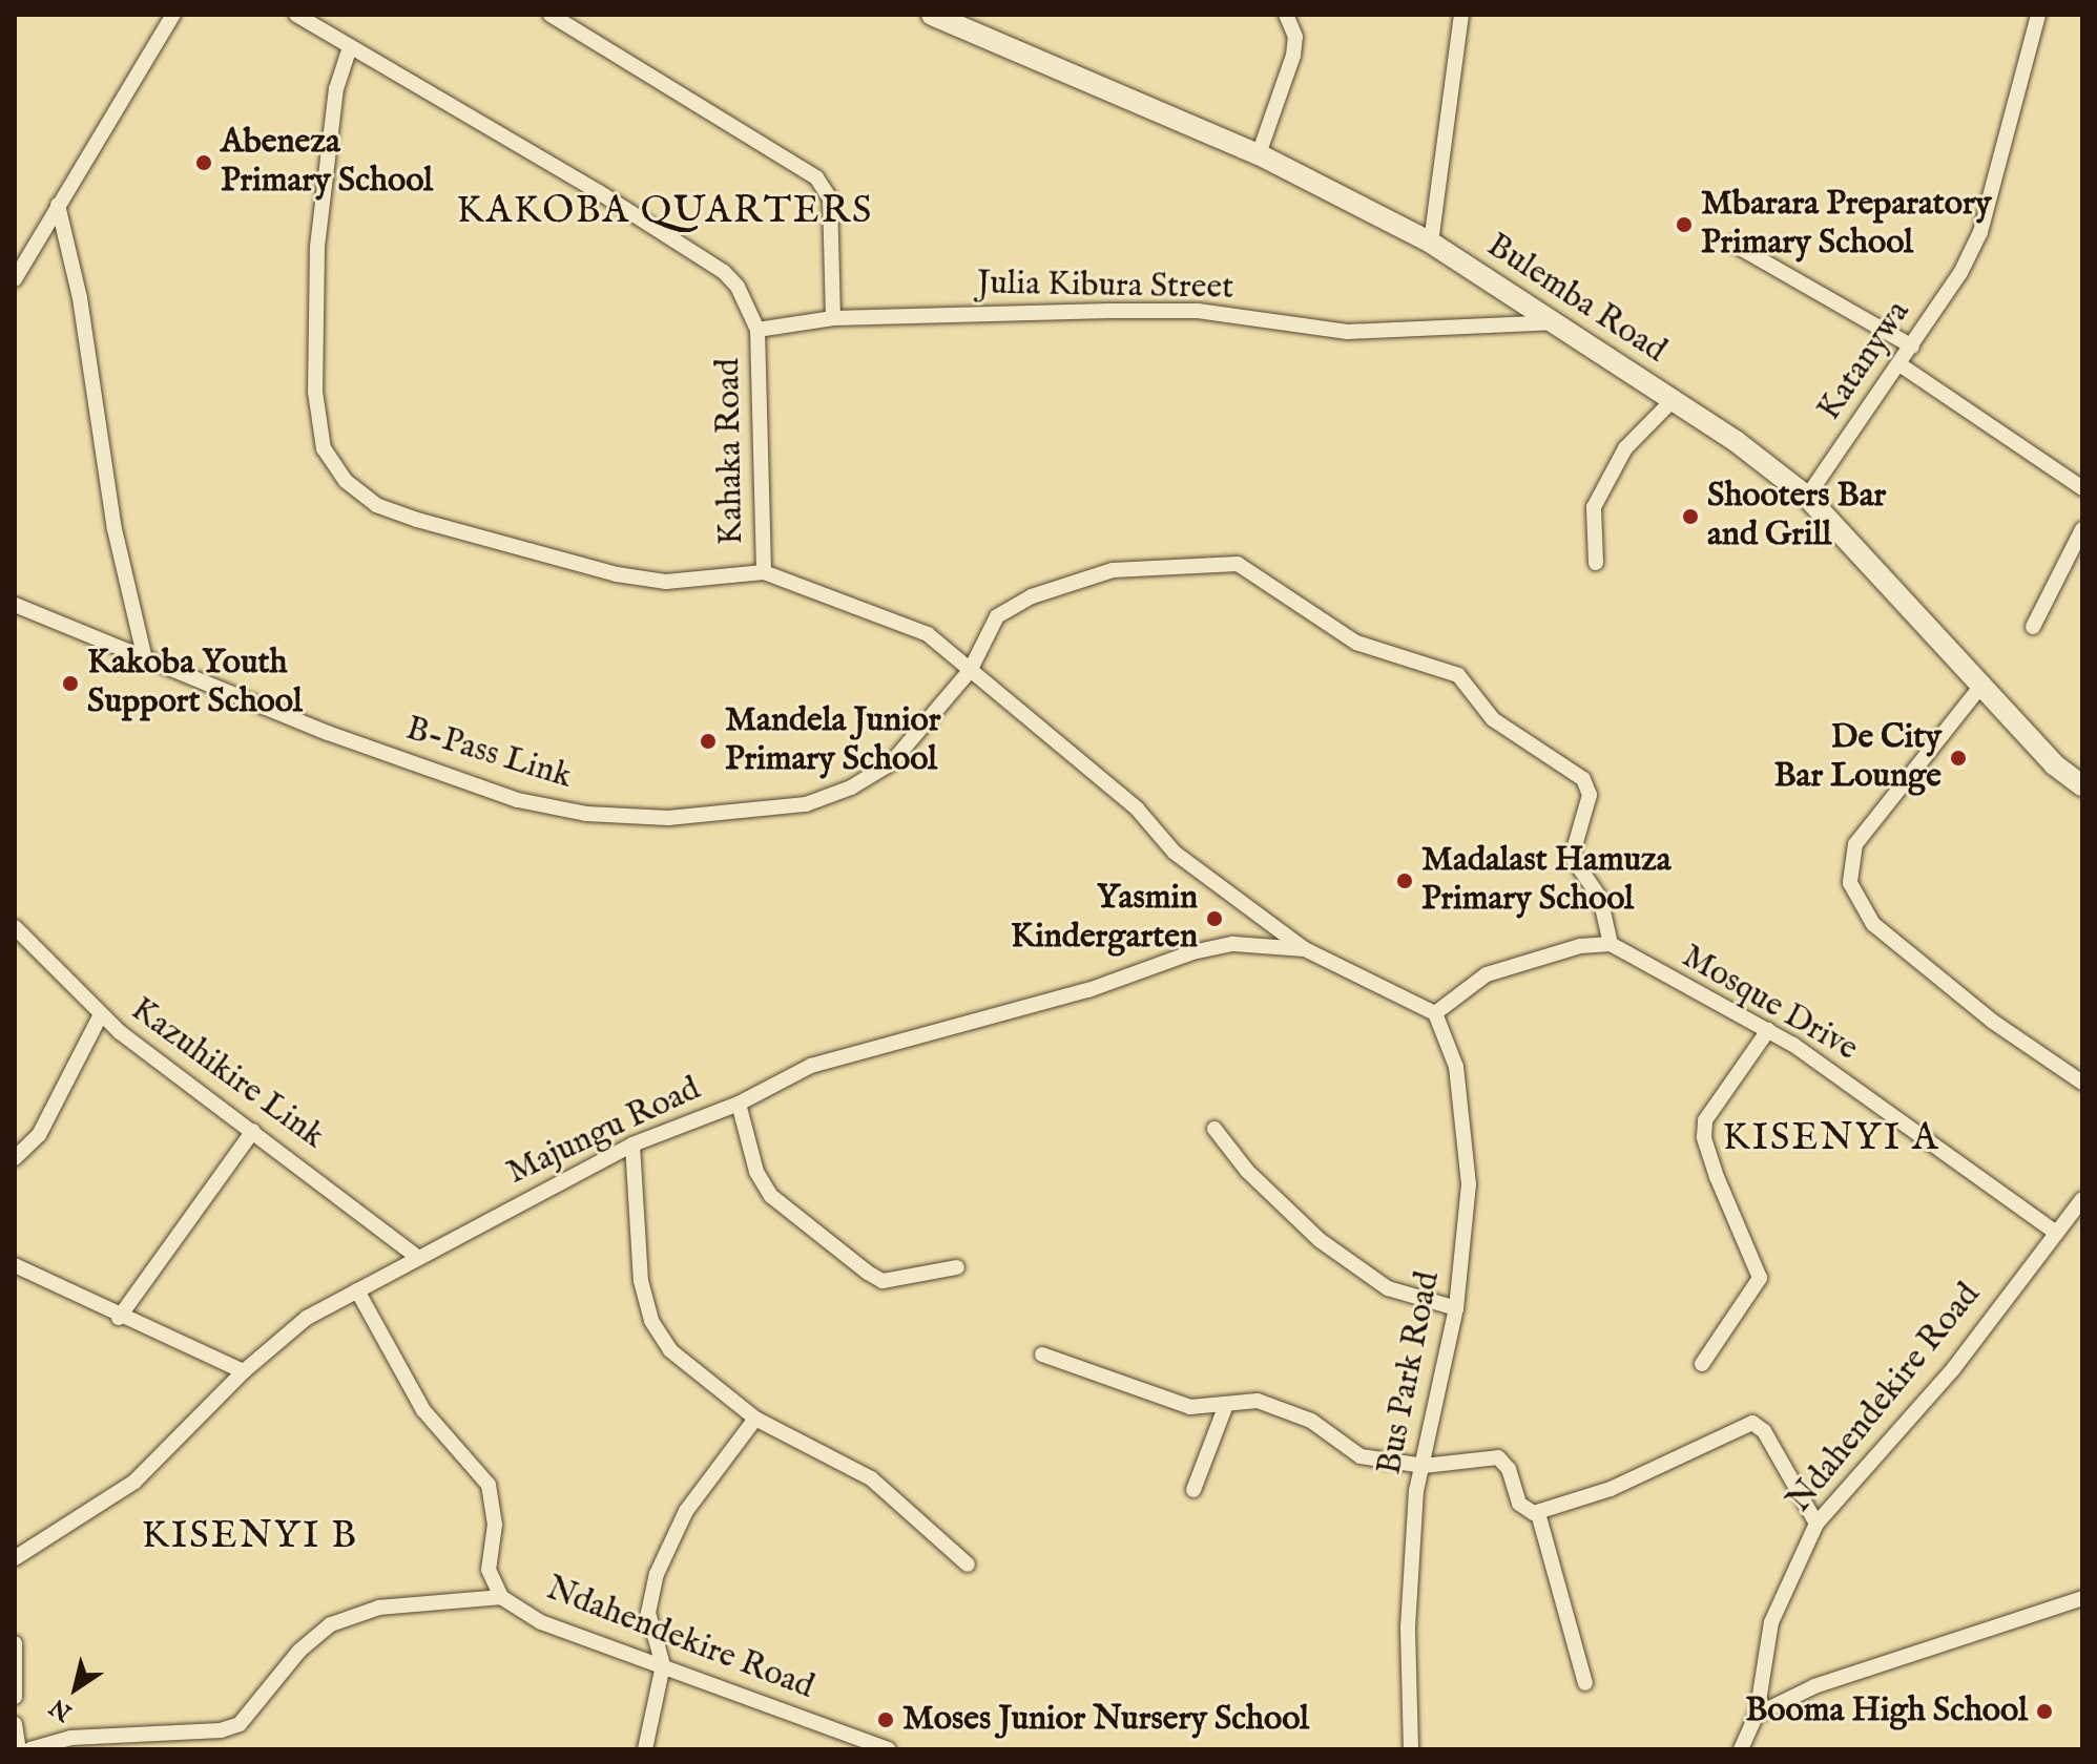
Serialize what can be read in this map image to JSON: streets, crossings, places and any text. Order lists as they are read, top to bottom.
{
  "streets": {
    "main road": ["Bulemba Road"],
    "street": [
      "Julia Kibura Street",
      "Katanywa",
      "Kahaka Road",
      "B-Pass Link",
      "Mosque Drive",
      "Kazuhikire Link",
      "Majungu Road",
      "Bus Park Road",
      "Ndahendekire Road"
    ]
  },
  "crossings": [
    ["Julia Kibura Street", "Bulemba Road"],
    ["Julia Kibura Street", "Kahaka Road"],
    ["Bulemba Road", "Katanywa"],
    ["Kahaka Road", "B-Pass Link"],
    ["Kahaka Road", "Majungu Road"],
    ["B-Pass Link", "Mosque Drive"],
    ["Mosque Drive", "Ndahendekire Road"],
    ["Kazuhikire Link", "Majungu Road"],
    ["Majungu Road", "Ndahendekire Road"]
  ],
  "districts": ["KAKOBA QUARTERS", "KISENYI A", "KISENYI B"],
  "places": [
    "Abeneza Primary School",
    "Mbarara Preparatory Primary School",
    "Shooters Bar and Grill",
    "Kakoba Youth Support School",
    "Mandela Junior Primary School",
    "De City Bar Lounge",
    "Madalast Hamuza Primary School",
    "Yasmin Kindergarten",
    "Booma High School",
    "Moses Junior Nursery School"
  ],
  "north": "bottom left"
}
